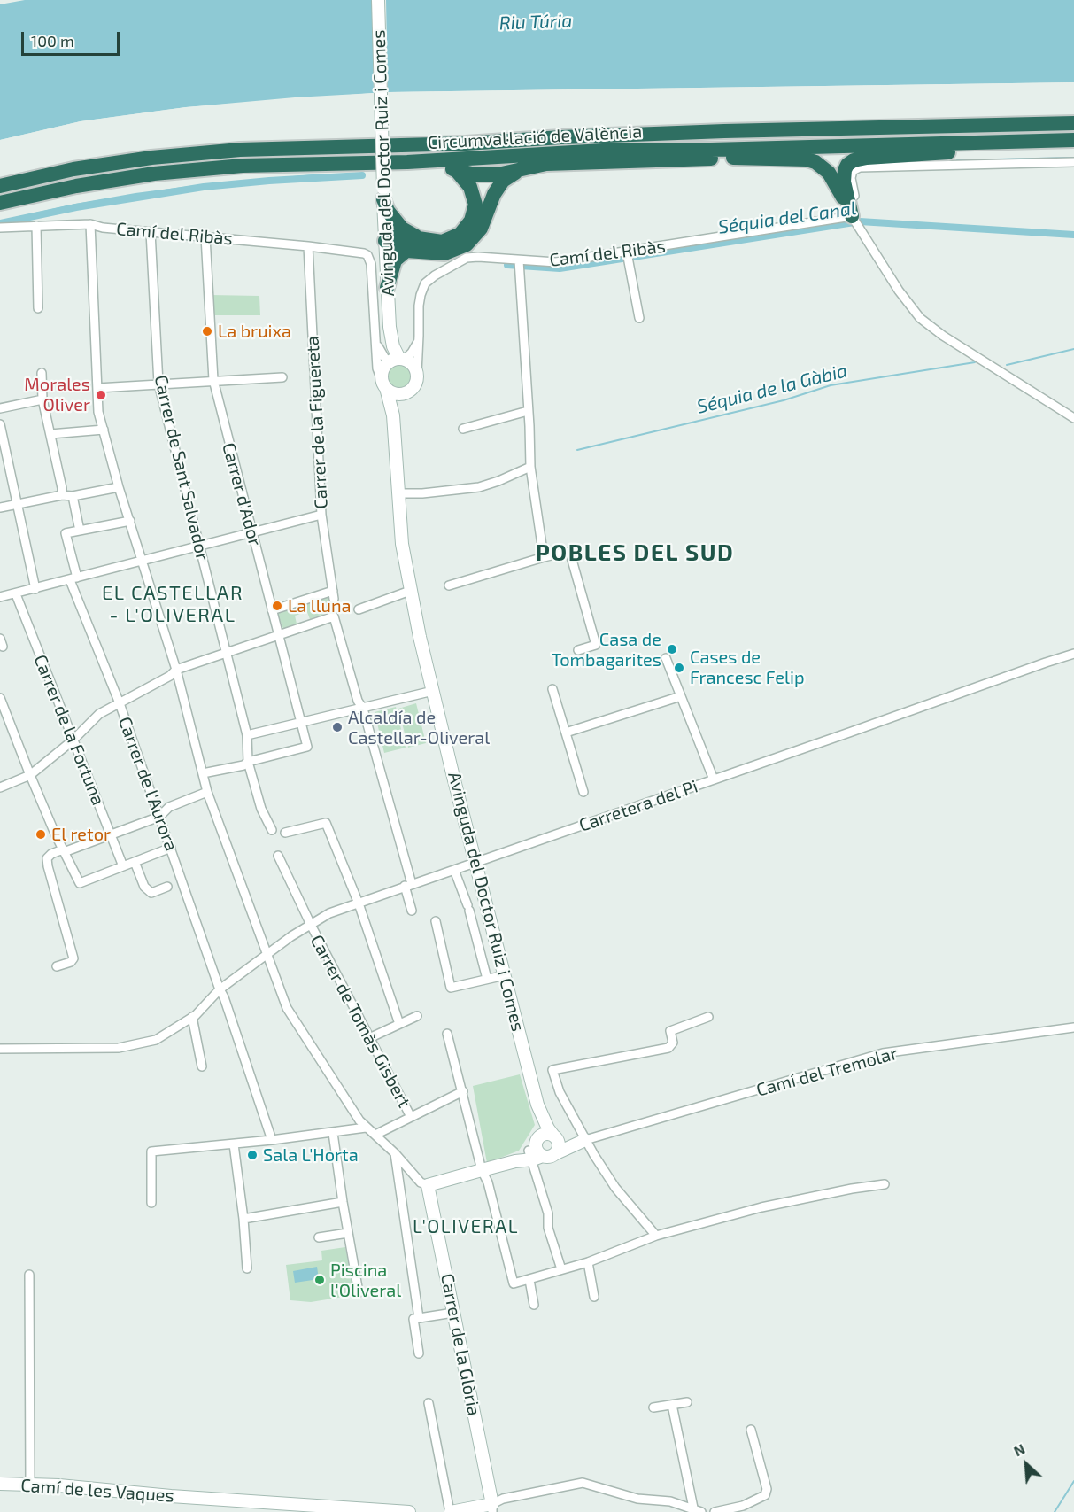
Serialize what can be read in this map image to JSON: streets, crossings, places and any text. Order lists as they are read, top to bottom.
{
  "streets": {
    "highway": ["Circumval·lació de València"],
    "street": [
      "Avinguda del Doctor Ruiz i Comes",
      "Camí del Ribàs",
      "Carrer de la Figuereta",
      "Carrer de Sant Salvador",
      "Carrer d'Ador",
      "Carrer de la Fortuna",
      "Carrer de l'Aurora",
      "Carretera del Pi",
      "Carrer de Tomàs Gisbert",
      "Camí del Tremolar",
      "Carrer de la Glòria",
      "Camí de les Vaques"
    ]
  },
  "crossings": [
    ["Avinguda del Doctor Ruiz i Comes", "Camí del Ribàs"],
    ["Avinguda del Doctor Ruiz i Comes", "Carretera del Pi"],
    ["Avinguda del Doctor Ruiz i Comes", "Camí del Tremolar"],
    ["Camí del Ribàs", "Carrer de la Figuereta"],
    ["Camí del Ribàs", "Carrer de Sant Salvador"],
    ["Camí del Ribàs", "Carrer d'Ador"],
    ["Carrer de la Figuereta", "Carrer d'Ador"],
    ["Carrer de Sant Salvador", "Carrer d'Ador"],
    ["Carrer de l'Aurora", "Carretera del Pi"],
    ["Carretera del Pi", "Carrer de Tomàs Gisbert"],
    ["Camí del Tremolar", "Carrer de la Glòria"]
  ],
  "districts": ["POBLES DEL SUD", "EL CASTELLAR - L'OLIVERAL", "L'OLIVERAL"],
  "water": ["Riu Túria", "Séquia del Canal", "Séquia de la Gàbia"],
  "places": [
    "La bruixa",
    "Morales Oliver",
    "La lluna",
    "Casa de Tombagarites",
    "Cases de Francesc Felip",
    "Alcaldía de Castellar-Oliveral",
    "El retor",
    "Sala L'Horta",
    "Piscina l'Oliveral"
  ],
  "scale_bar": "100 m",
  "north": "top left"
}
